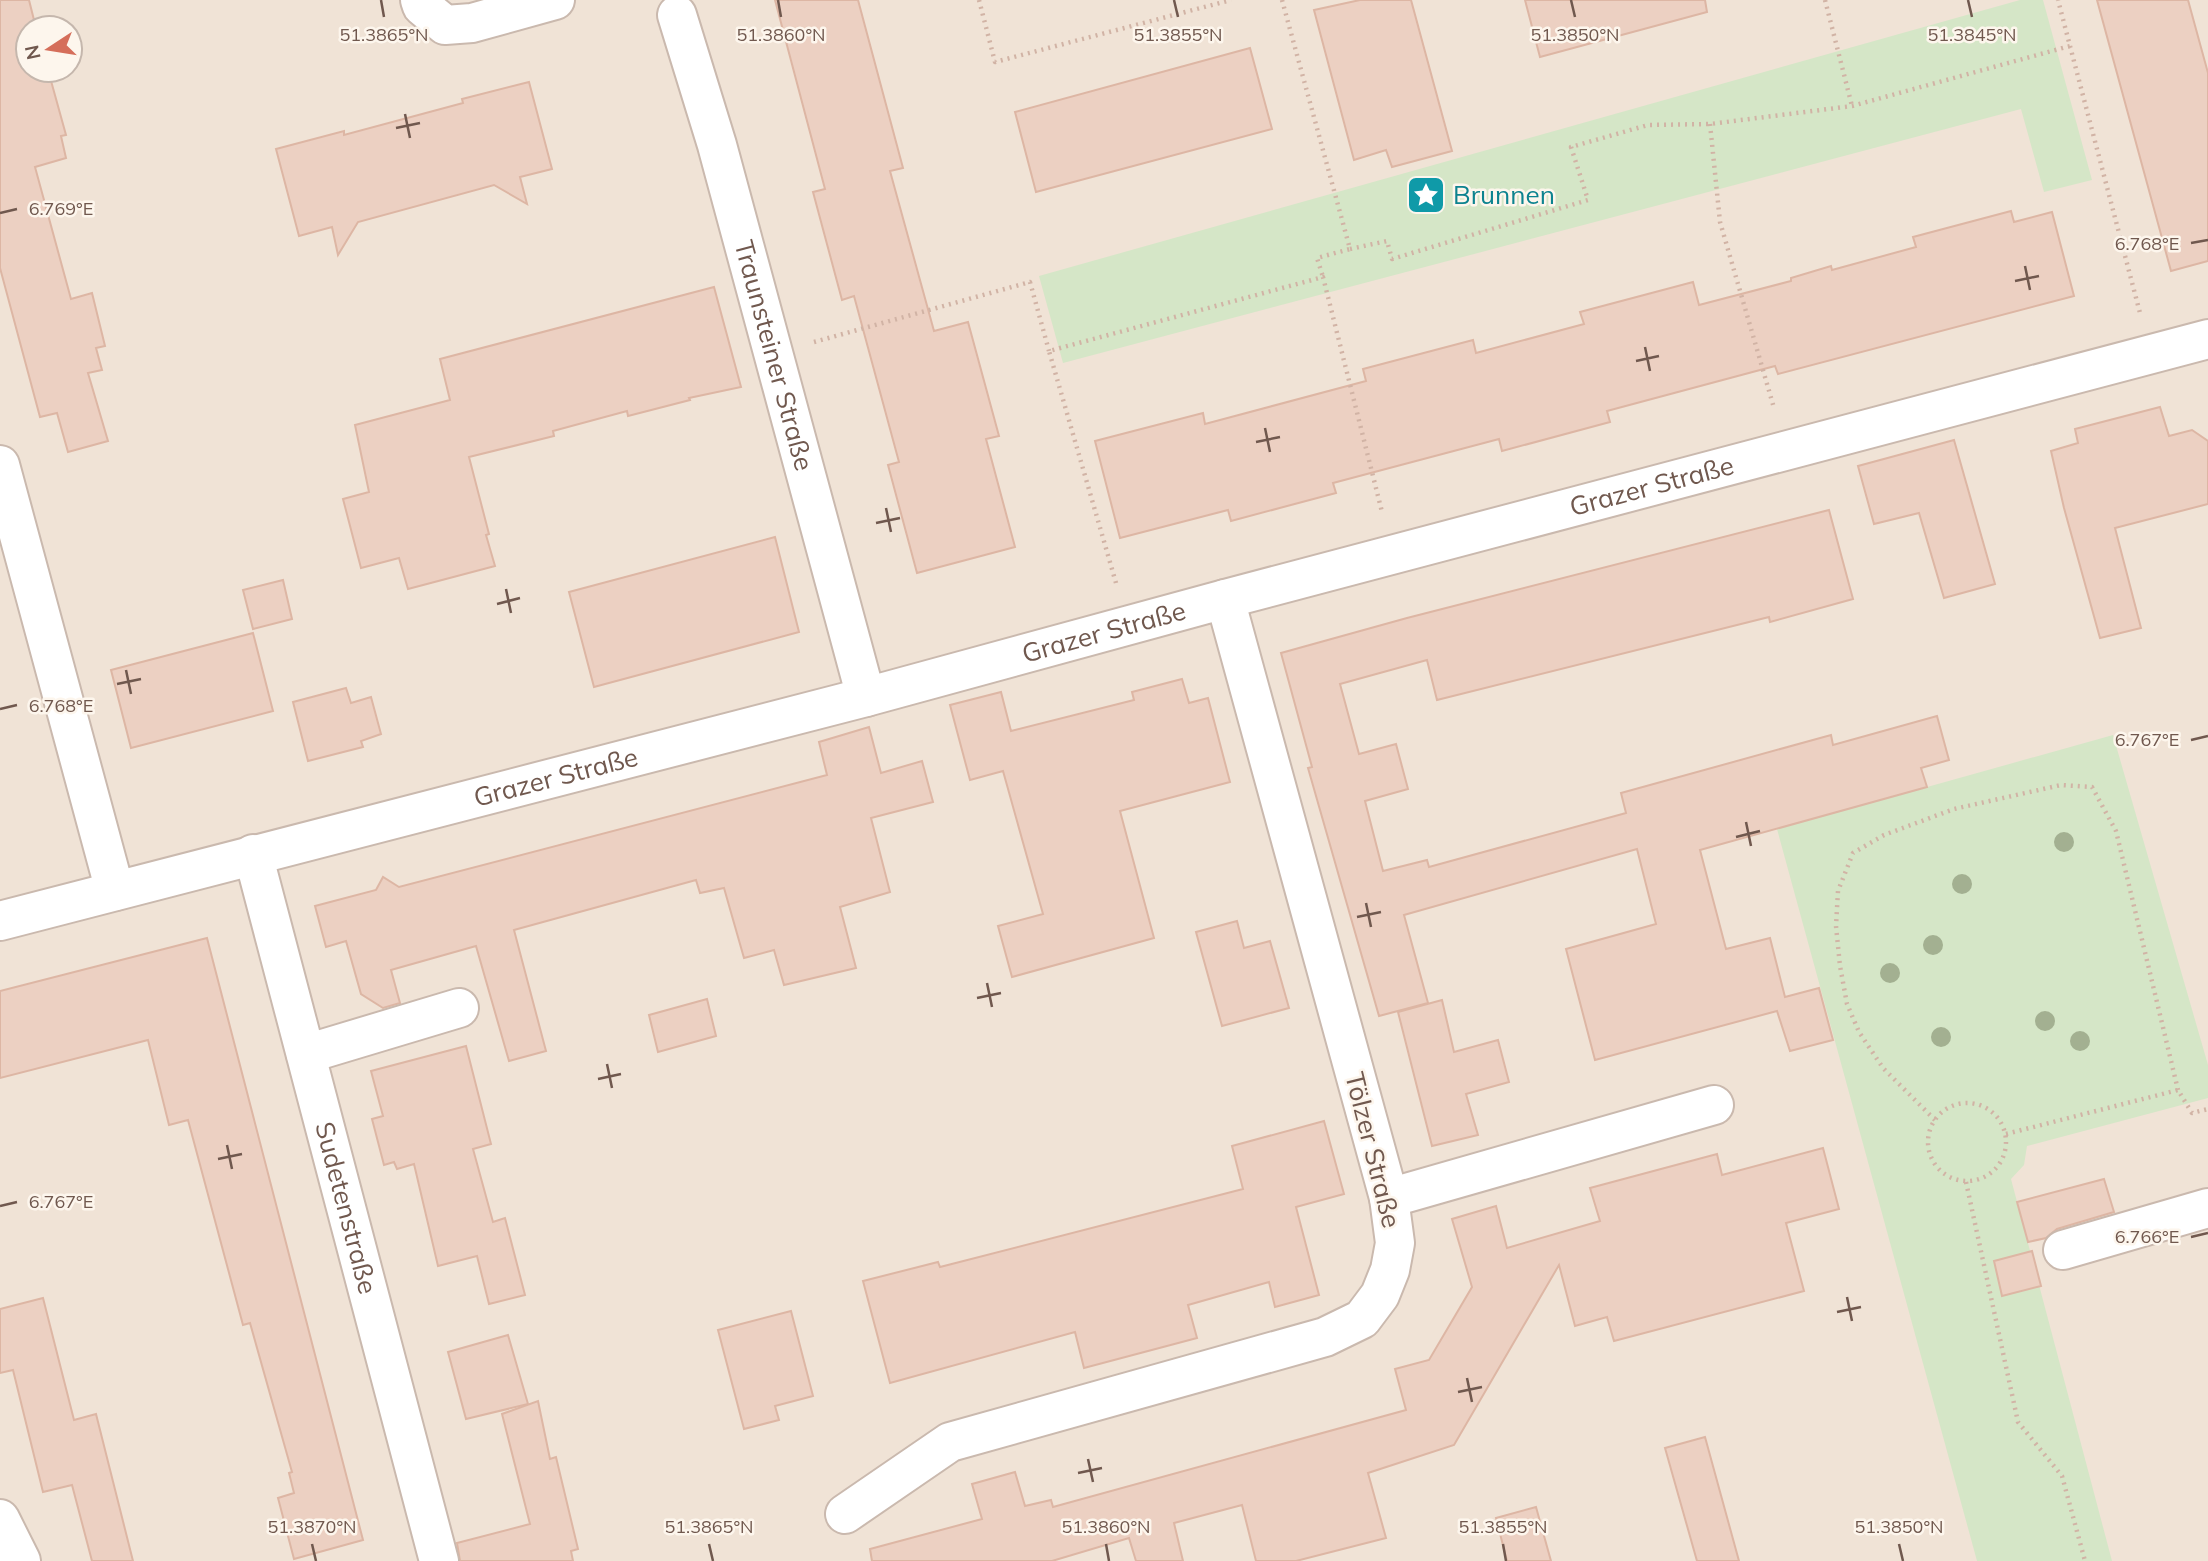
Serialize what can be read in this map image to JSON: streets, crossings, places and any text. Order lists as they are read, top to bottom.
{
  "streets": {
    "street": [
      "Traunsteiner Straße",
      "Grazer Straße",
      "Tölzer Straße",
      "Sudetenstraße"
    ]
  },
  "crossings": [
    ["Traunsteiner Straße", "Grazer Straße"],
    ["Grazer Straße", "Tölzer Straße"],
    ["Grazer Straße", "Sudetenstraße"]
  ],
  "places": {
    "place": ["Brunnen"]
  },
  "north": "left",
  "coordinates": [
    "51.3865°N",
    "51.3860°N",
    "51.3855°N",
    "51.3850°N",
    "51.3845°N",
    "6.769°E",
    "6.768°E",
    "6.767°E",
    "6.766°E",
    "51.3870°N"
  ]
}
